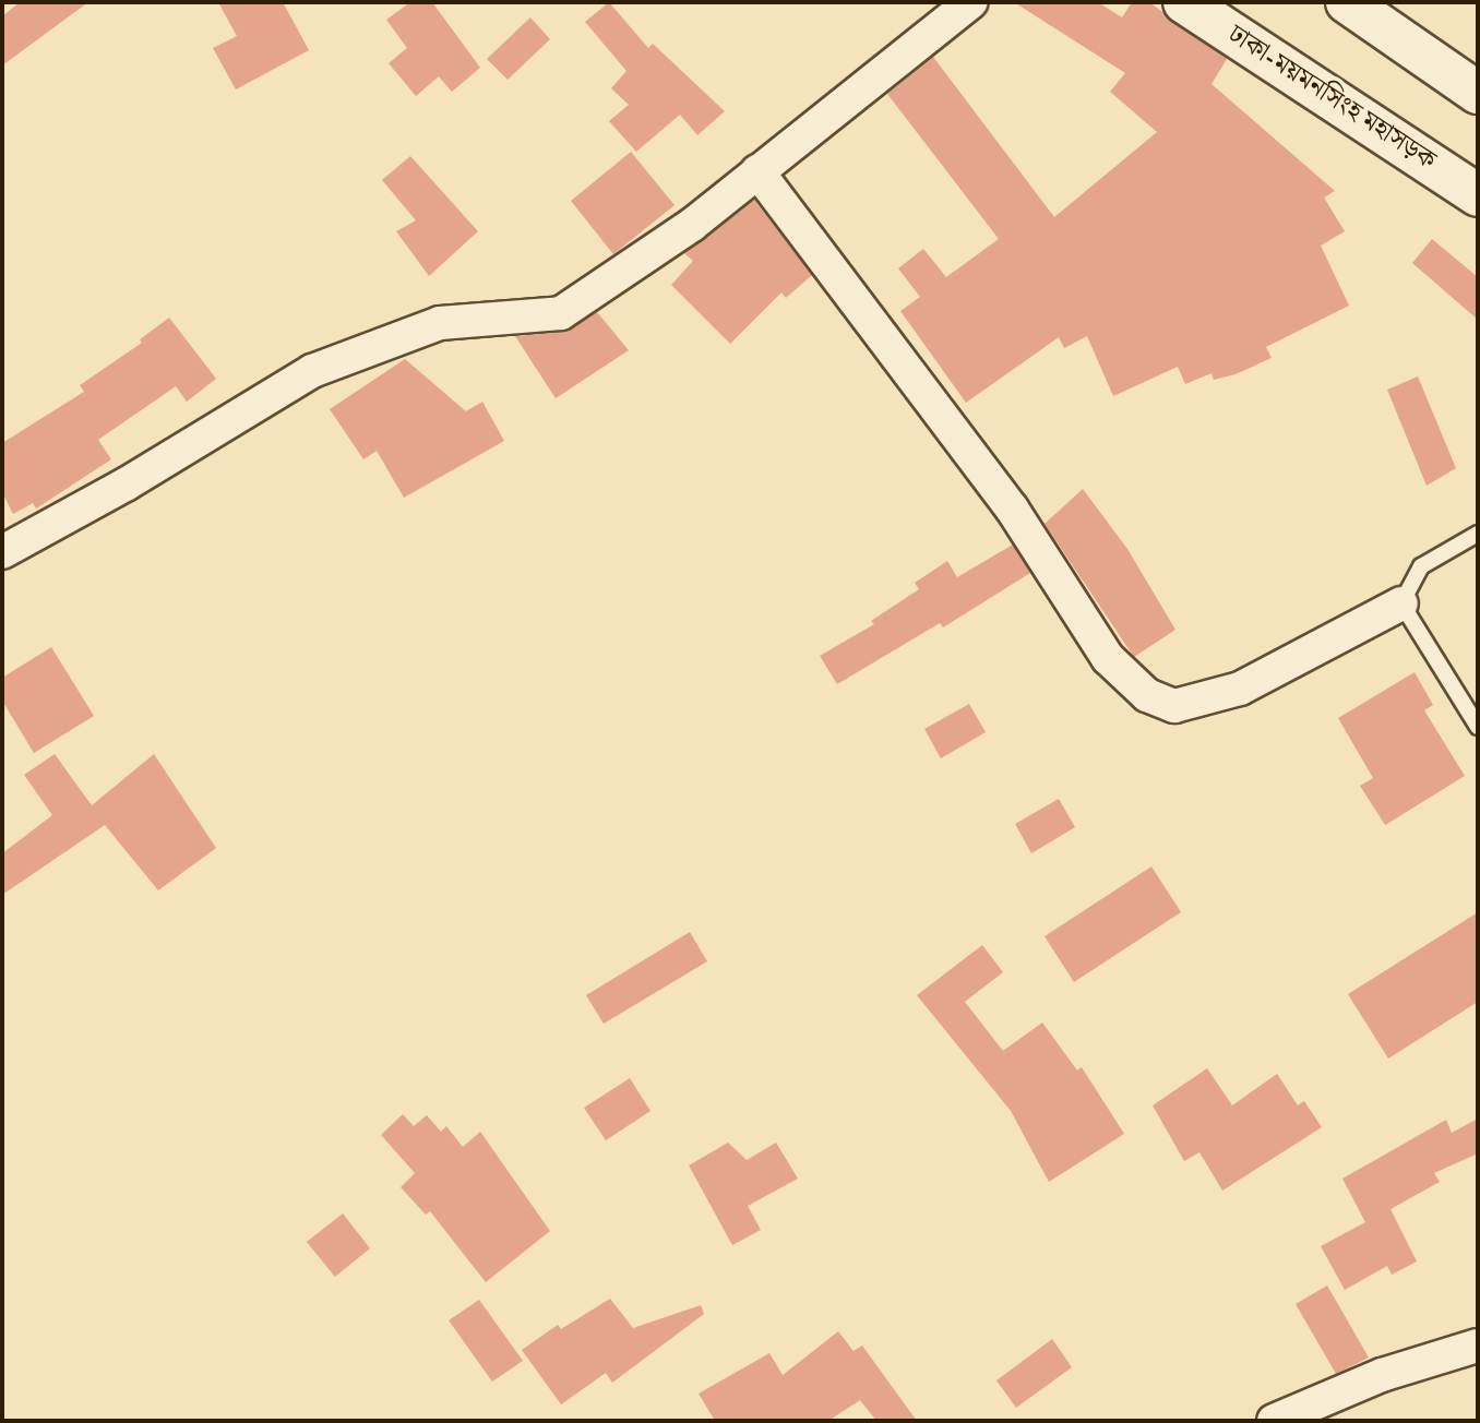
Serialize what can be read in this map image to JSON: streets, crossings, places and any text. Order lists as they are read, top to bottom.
{
  "streets": {
    "main road": ["ঢাকা-ময়মনসিংহ মহাসড়ক"]
  }
}
